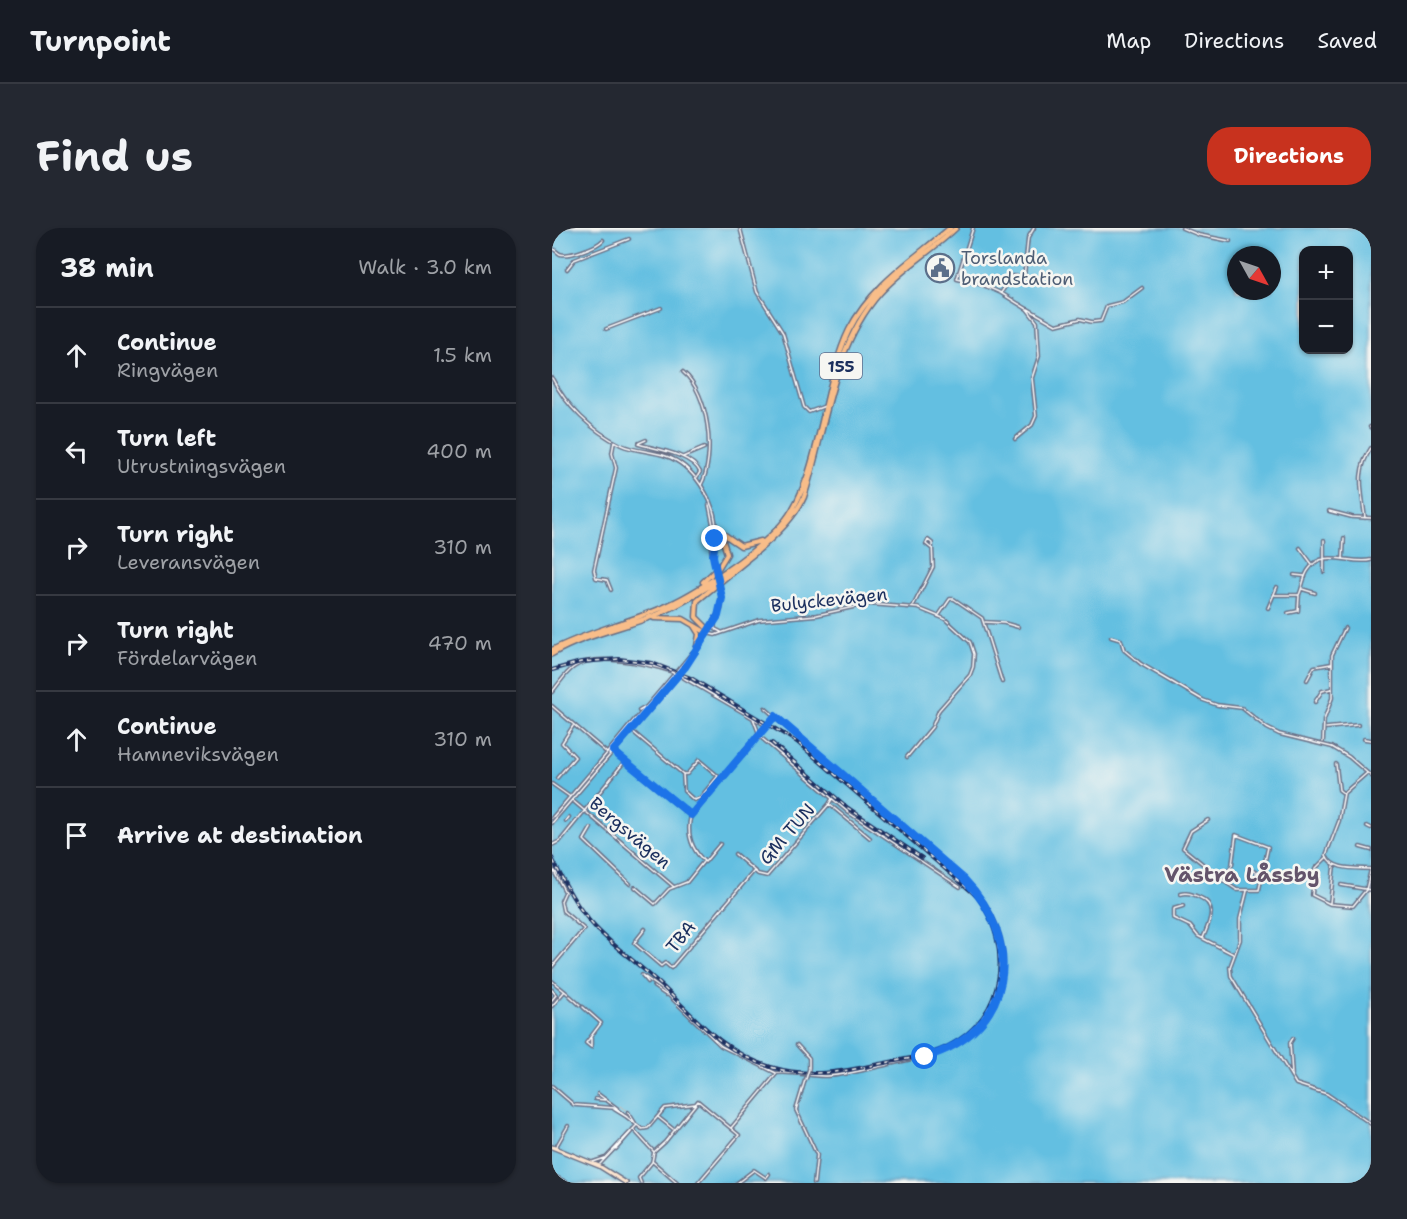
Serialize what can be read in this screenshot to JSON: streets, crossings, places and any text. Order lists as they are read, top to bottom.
{
  "streets": {
    "main road": ["155"],
    "street": [
      "Bulyckevägen",
      "Bergsvägen",
      "GM TUN",
      "TBA"
    ]
  },
  "crossings": [
    ["GM TUN", "TBA"]
  ],
  "districts": ["Västra Låssby"],
  "places": {
    "public building": ["Torslanda brandstation"]
  },
  "north": "bottom right",
  "page": {
    "header": "Turnpoint",
    "nav": ["Map", "Directions", "Saved"],
    "buttons": "Directions",
    "title": "Find us",
    "heading": ["38 min", "Walk · 3.0 km"],
    "map_buttons": ["+", "−"],
    "list": [
      ["Continue", "Ringvägen", "1.5 km"],
      ["Turn left", "Utrustningsvägen", "400 m"],
      ["Turn right", "Leveransvägen", "310 m"],
      ["Turn right", "Fördelarvägen", "470 m"],
      ["Continue", "Hamneviksvägen", "310 m"],
      "Arrive at destination"
    ]
  }
}
